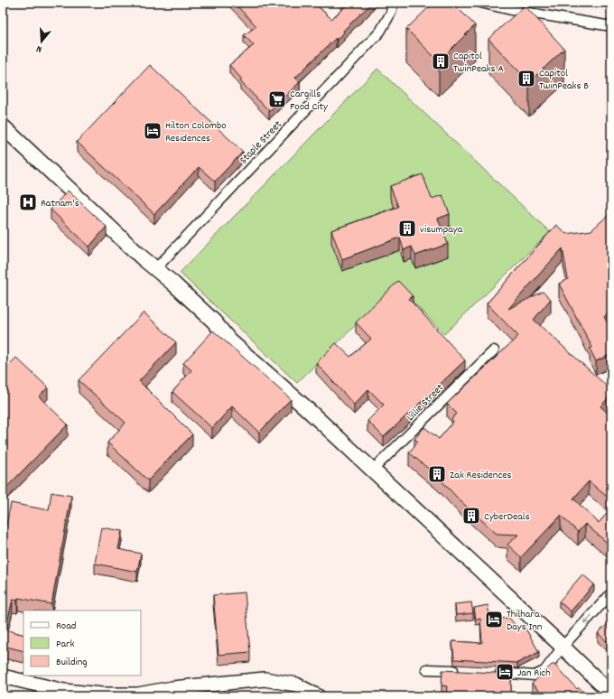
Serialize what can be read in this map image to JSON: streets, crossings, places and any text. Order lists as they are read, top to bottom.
{
  "streets": {
    "street": ["Staple Street", "Lillie Street"]
  },
  "places": {
    "building": [
      "Capitol TwinPeaks A",
      "Capitol TwinPeaks B",
      "visumpaya",
      "Zak Residences",
      "CyberDeals"
    ],
    "supermarket": ["Cargills Food City"],
    "hotel": ["Hilton Colombo Residences", "Thilhara Days Inn", "Jan Rich"],
    "hospital": ["Ratnam's"]
  },
  "legend": ["Road", "Park", "Building"],
  "north": "bottom"
}
